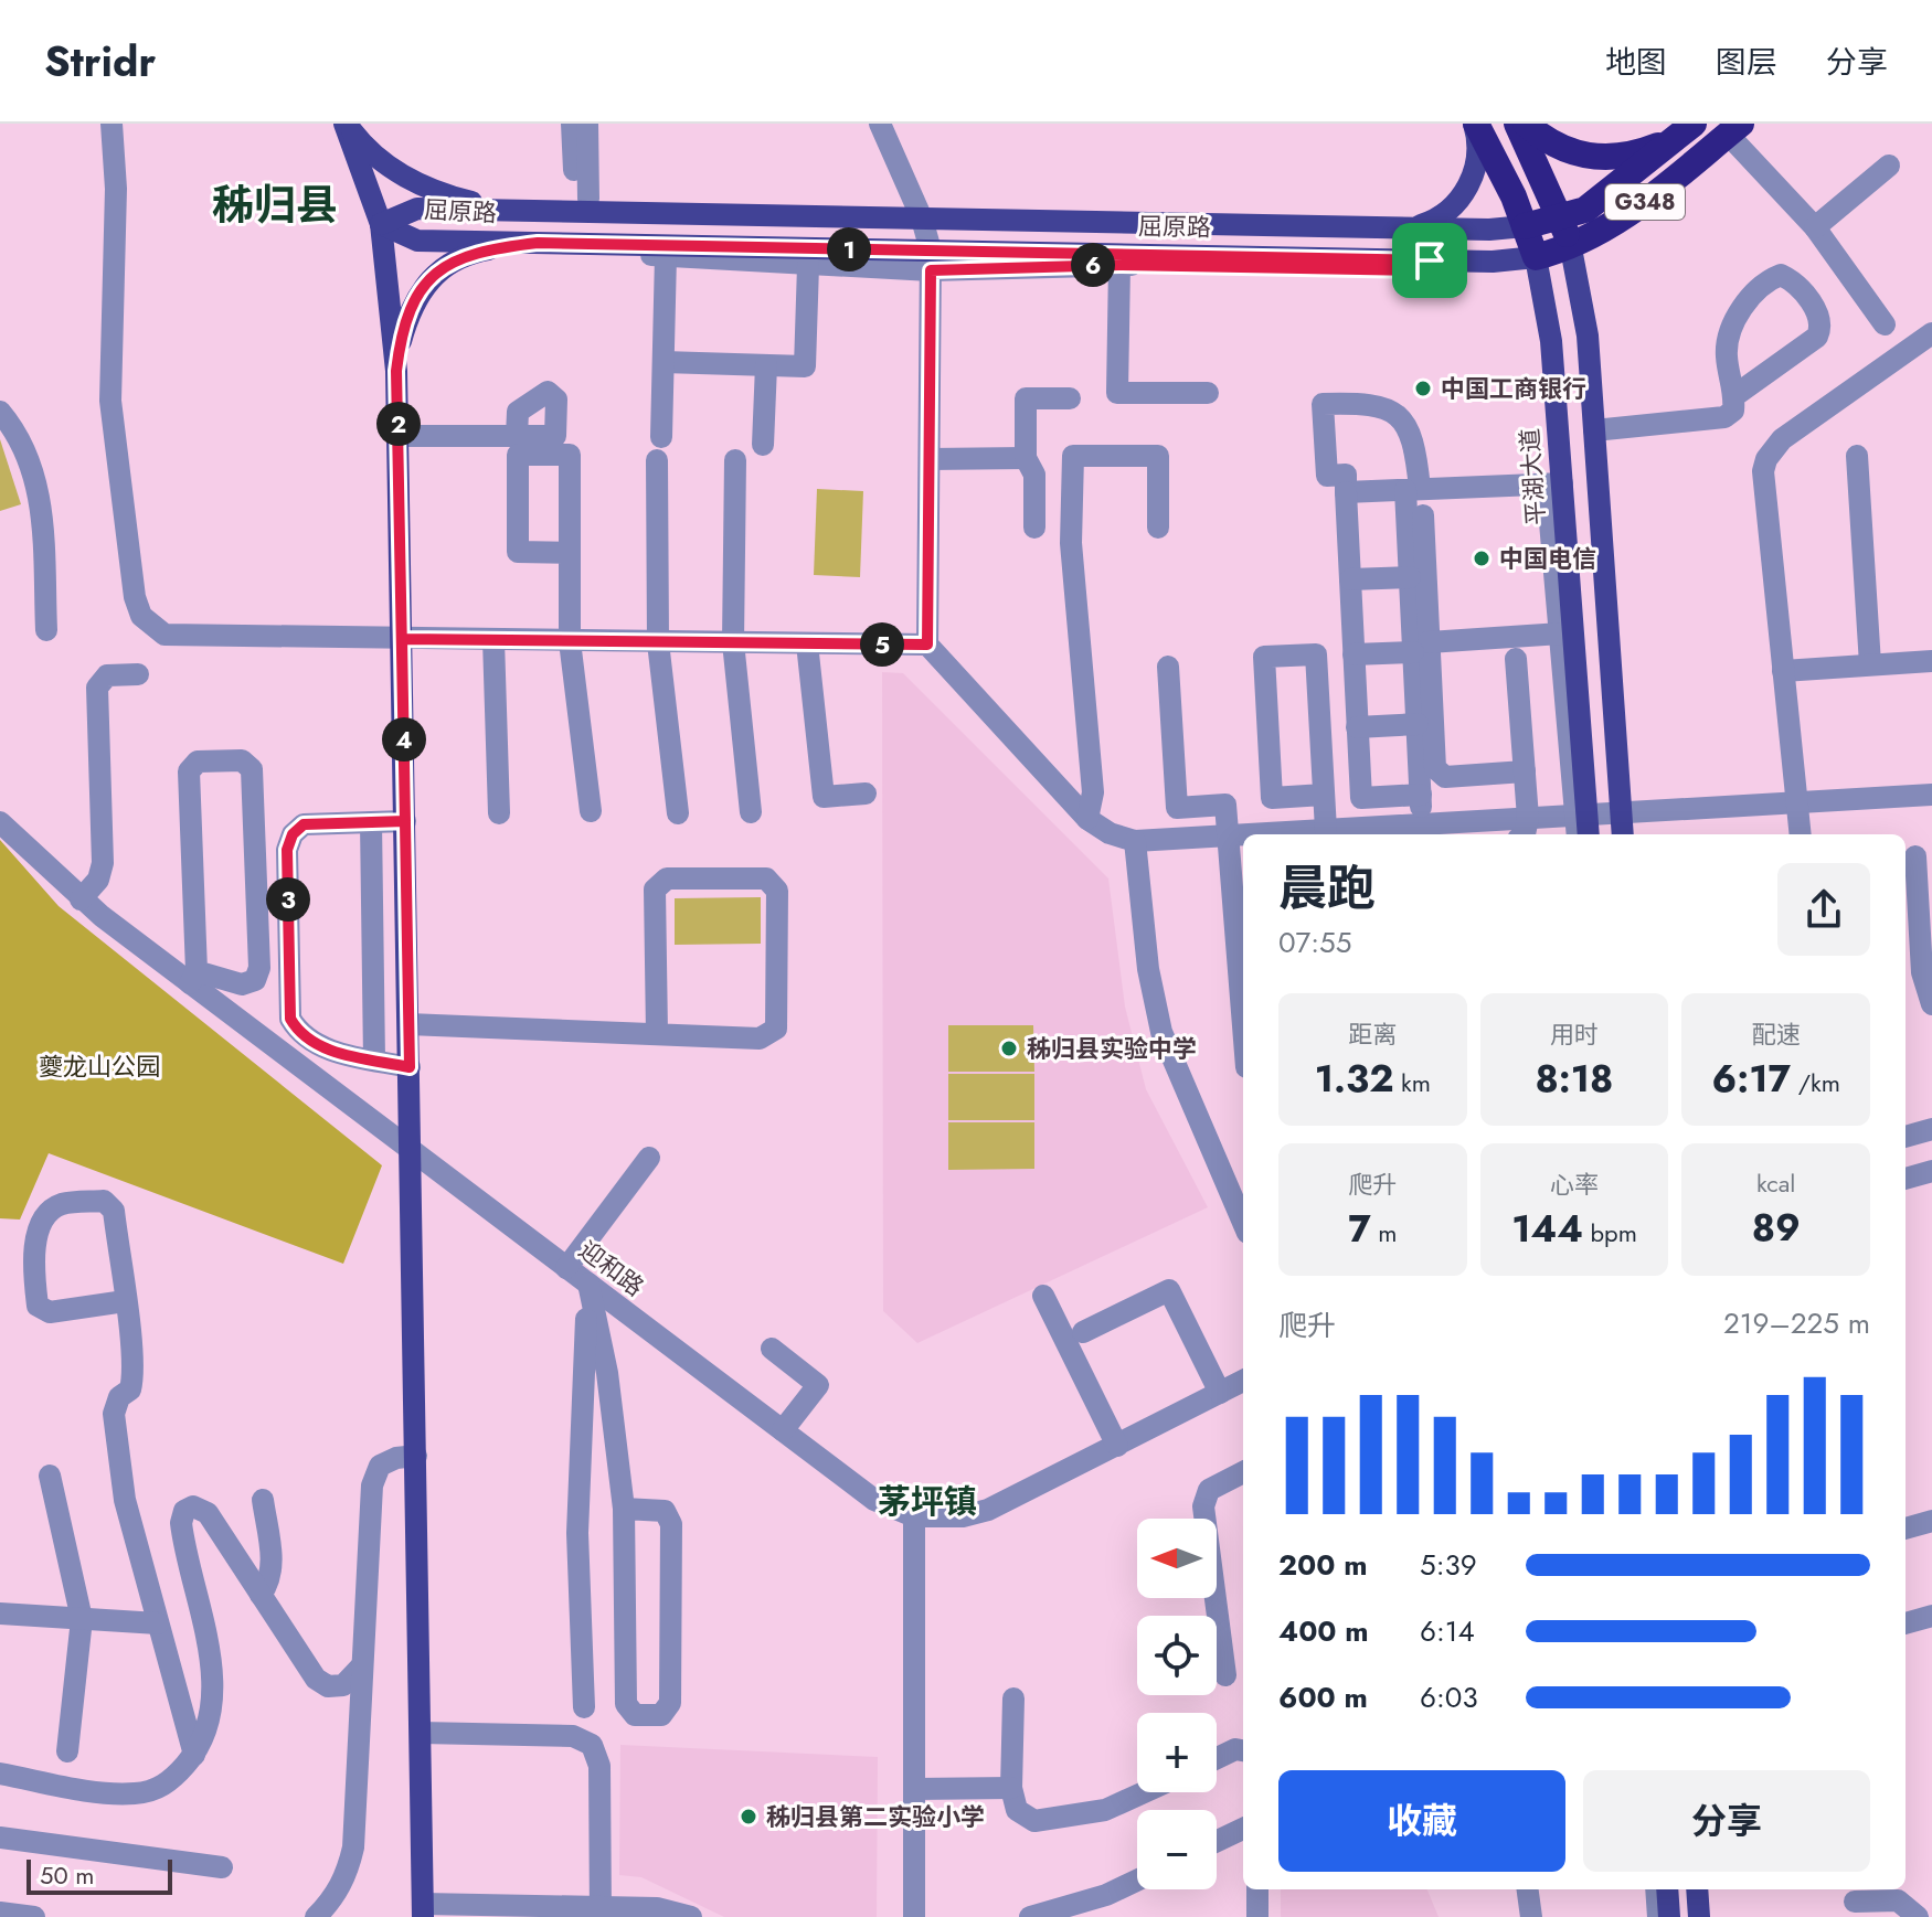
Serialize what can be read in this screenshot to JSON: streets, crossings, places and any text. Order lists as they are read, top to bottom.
{
  "streets": {
    "highway": ["G348", "屈原路", "平湖大道"],
    "street": ["迎和路"]
  },
  "crossings": [
    ["屈原路", "平湖大道"]
  ],
  "districts": ["秭归县", "茅坪镇"],
  "parks": ["夔龙山公园"],
  "places": [
    "中国工商银行",
    "中国电信",
    "秭归县实验中学",
    "秭归县第二实验小学"
  ],
  "scale_bar": "50 m",
  "north": "left",
  "page": {
    "header": "Stridr",
    "nav": ["地图", "图层", "分享"],
    "pins": [
      "1",
      "6",
      "2",
      "5",
      "4",
      "3"
    ],
    "heading": ["晨跑", "07:55"],
    "stats": [
      ["距离", "1.32 km"],
      ["用时", "8:18"],
      ["配速", "6:17 /km"],
      ["爬升", "7 m"],
      ["心率", "144 bpm"],
      ["kcal", "89"]
    ],
    "chart": ["爬升", "219–225 m"],
    "map_buttons": ["+", "−"],
    "list": [
      {
        "name": "200 m",
        "note": "5:39"
      },
      {
        "name": "400 m",
        "note": "6:14"
      },
      {
        "name": "600 m",
        "note": "6:03"
      }
    ],
    "buttons": ["收藏", "分享"],
    "scale": "50 m"
  }
}
